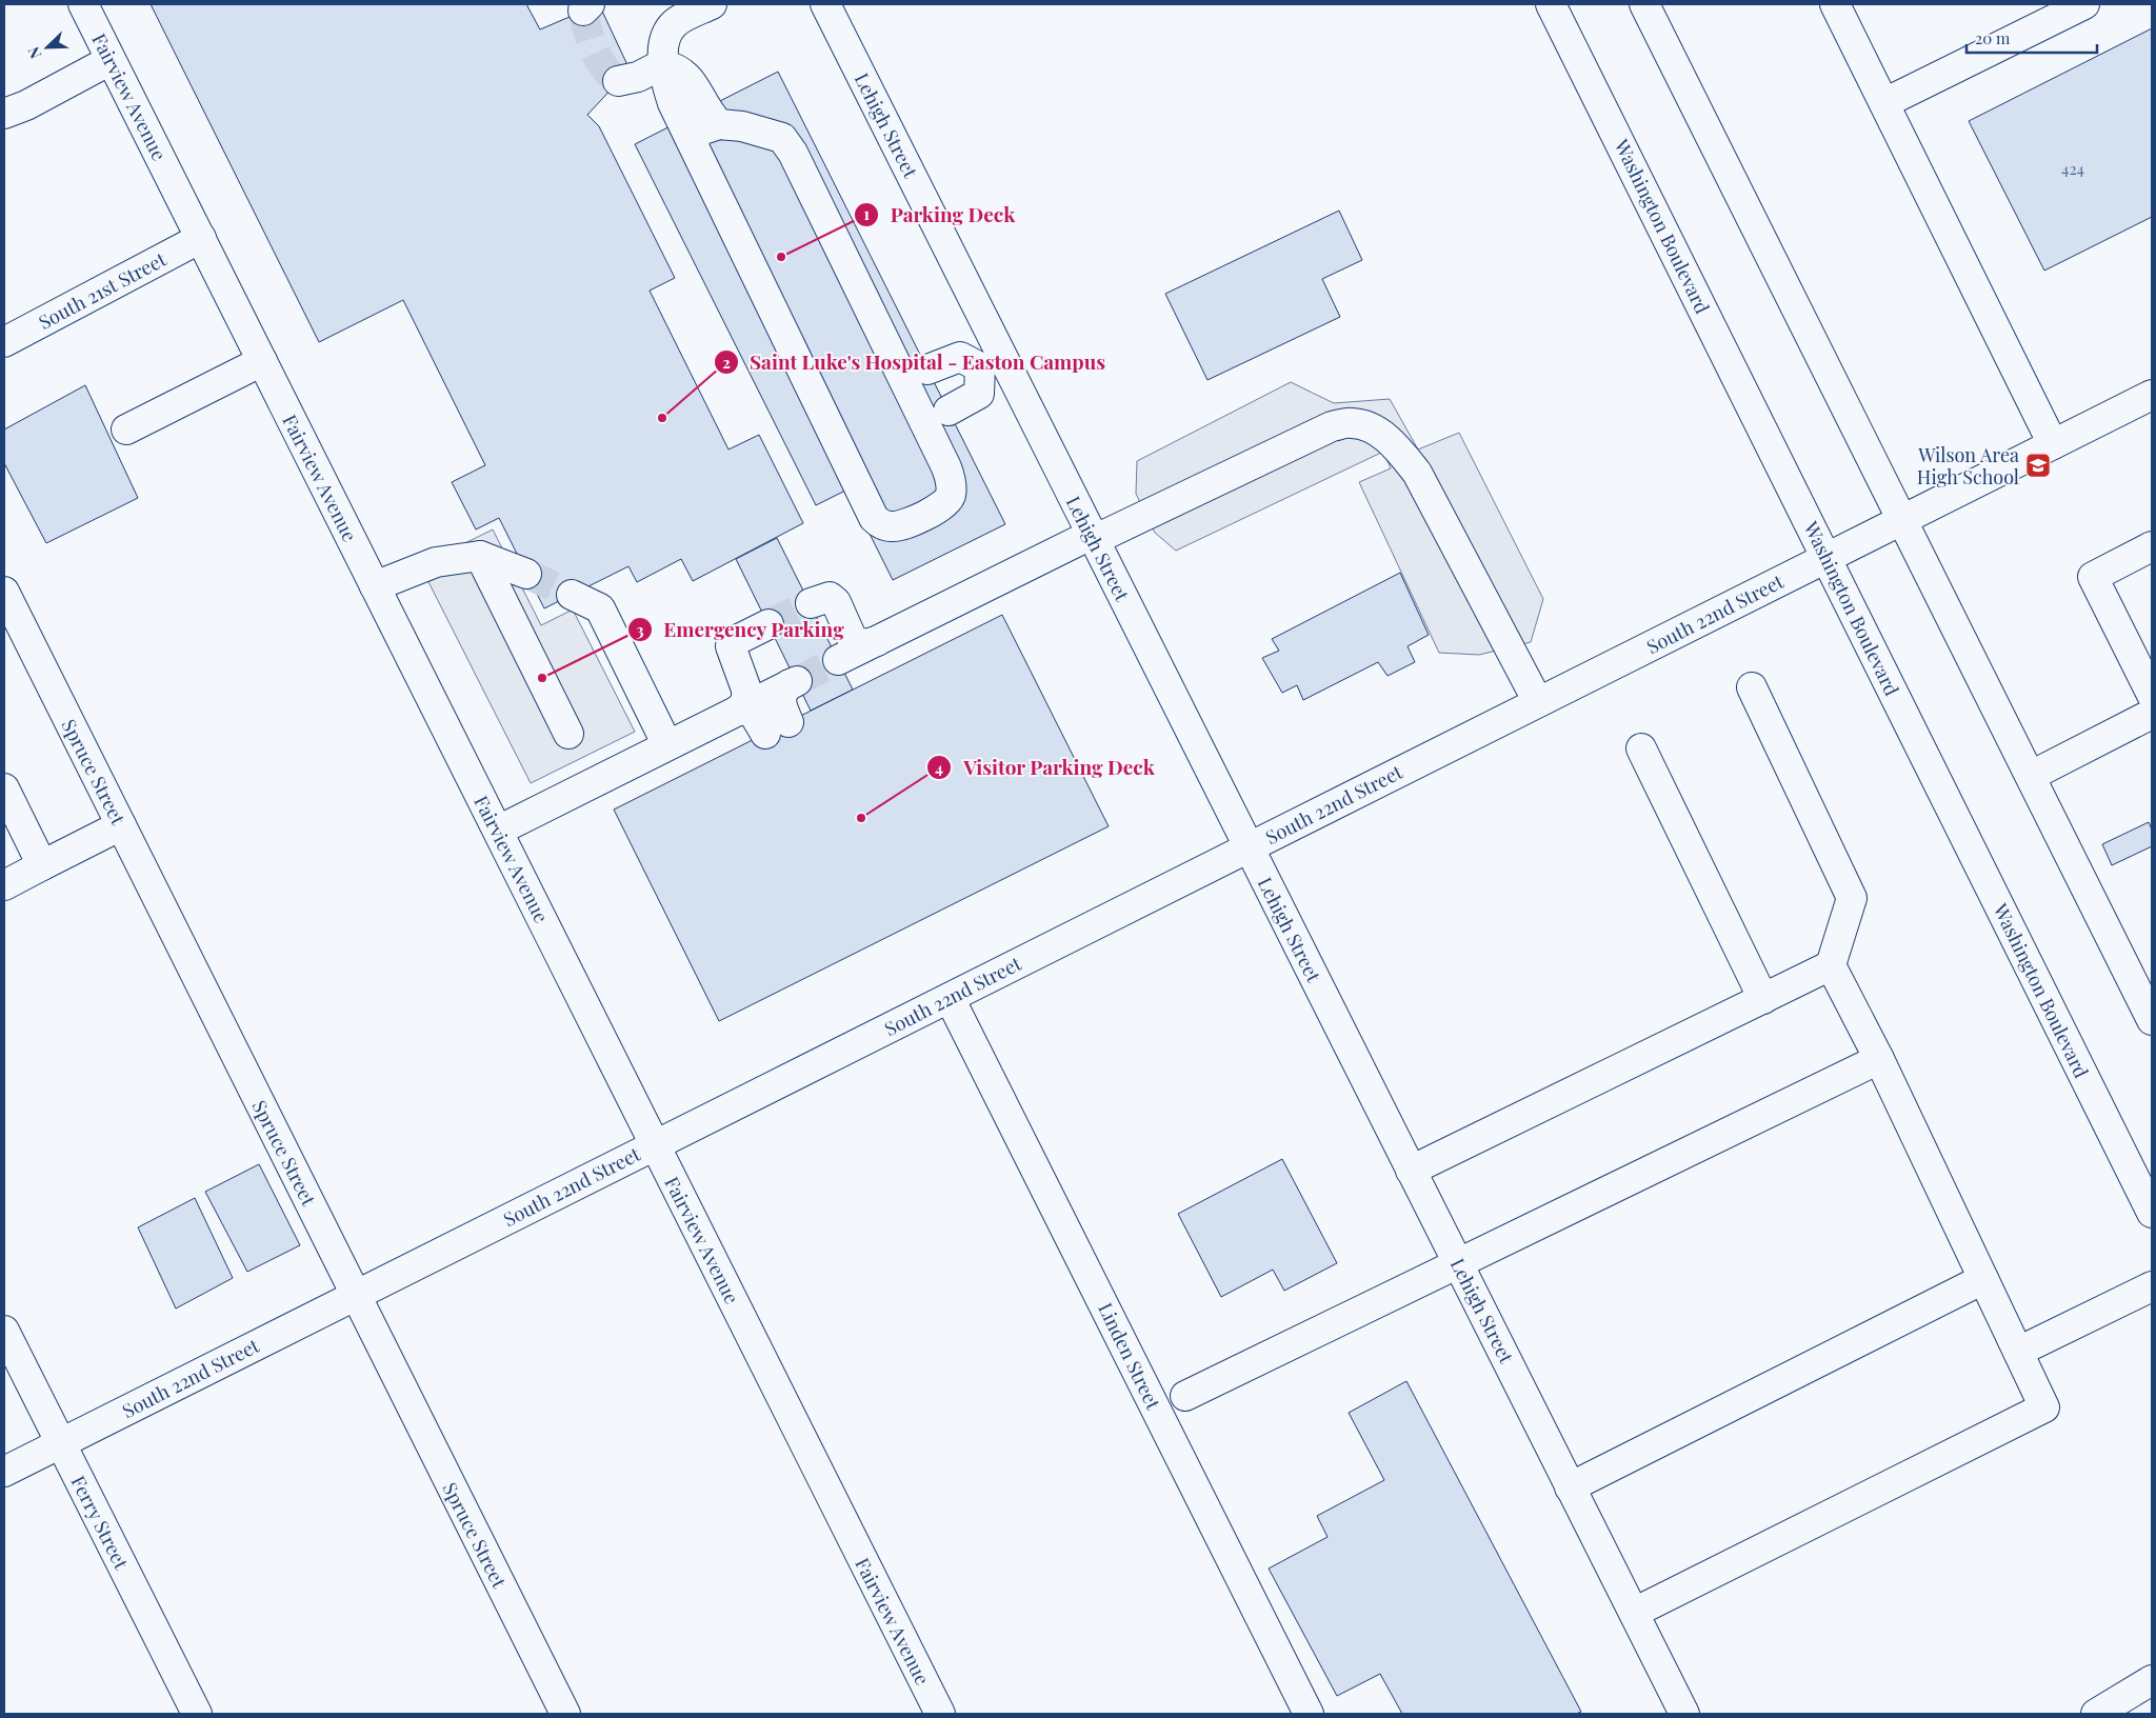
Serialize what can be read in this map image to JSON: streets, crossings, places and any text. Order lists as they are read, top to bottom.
{
  "streets": {
    "street": [
      "Fairview Avenue",
      "Lehigh Street",
      "Washington Boulevard",
      "South 21st Street",
      "South 22nd Street",
      "Spruce Street",
      "Linden Street",
      "Ferry Street"
    ]
  },
  "crossings": [
    ["Fairview Avenue", "South 21st Street"],
    ["Fairview Avenue", "South 22nd Street"],
    ["Lehigh Street", "South 22nd Street"],
    ["Washington Boulevard", "South 22nd Street"],
    ["South 22nd Street", "Spruce Street"],
    ["South 22nd Street", "Linden Street"],
    ["South 22nd Street", "Ferry Street"]
  ],
  "places": {
    "other": [
      "Parking Deck",
      "Saint Luke's Hospital - Easton Campus",
      "Emergency Parking",
      "Visitor Parking Deck"
    ],
    "school or university": ["Wilson Area High School"]
  },
  "house_numbers": ["424"],
  "scale_bar": "20 m",
  "north": "bottom left"
}
